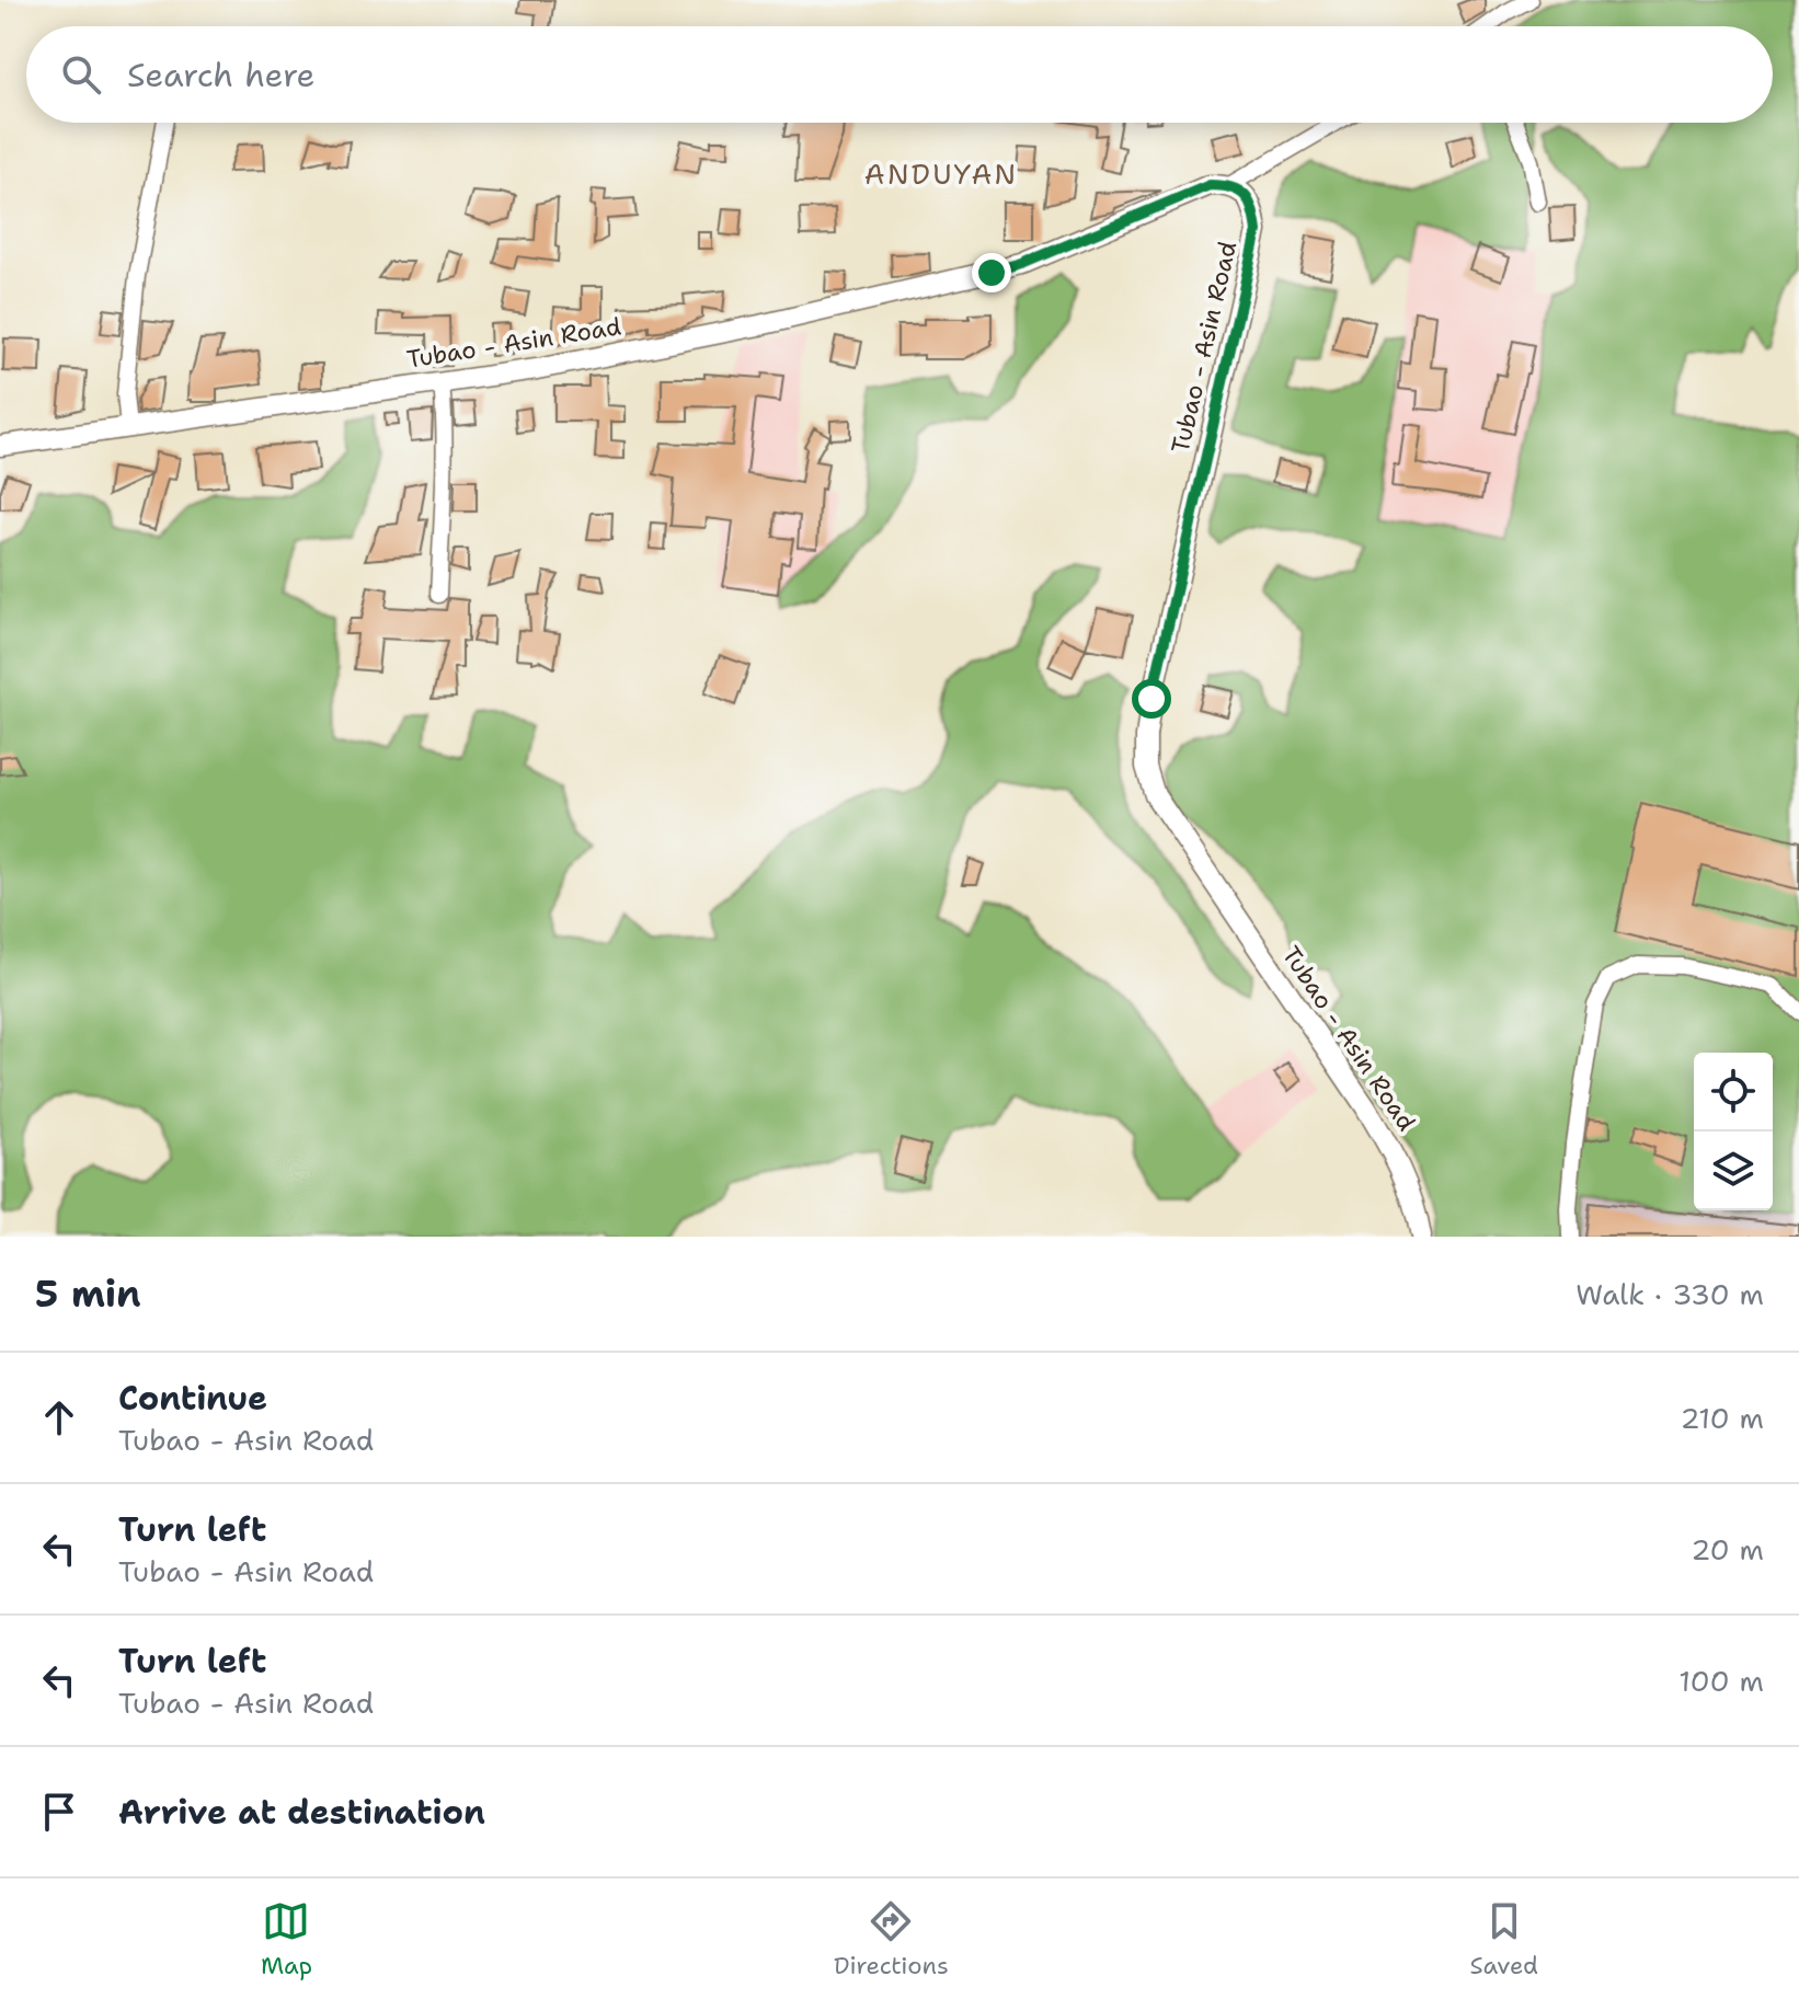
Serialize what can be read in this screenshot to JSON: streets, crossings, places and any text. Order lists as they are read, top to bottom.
{
  "streets": {
    "main road": ["Tubao - Asin Road"]
  },
  "districts": ["ANDUYAN"],
  "page": {
    "search": "Search here",
    "heading": ["5 min", "Walk · 330 m"],
    "list": [
      ["Continue", "Tubao - Asin Road", "210 m"],
      ["Turn left", "Tubao - Asin Road", "20 m"],
      ["Turn left", "Tubao - Asin Road", "100 m"],
      "Arrive at destination"
    ],
    "nav": ["Map", "Directions", "Saved"]
  }
}
